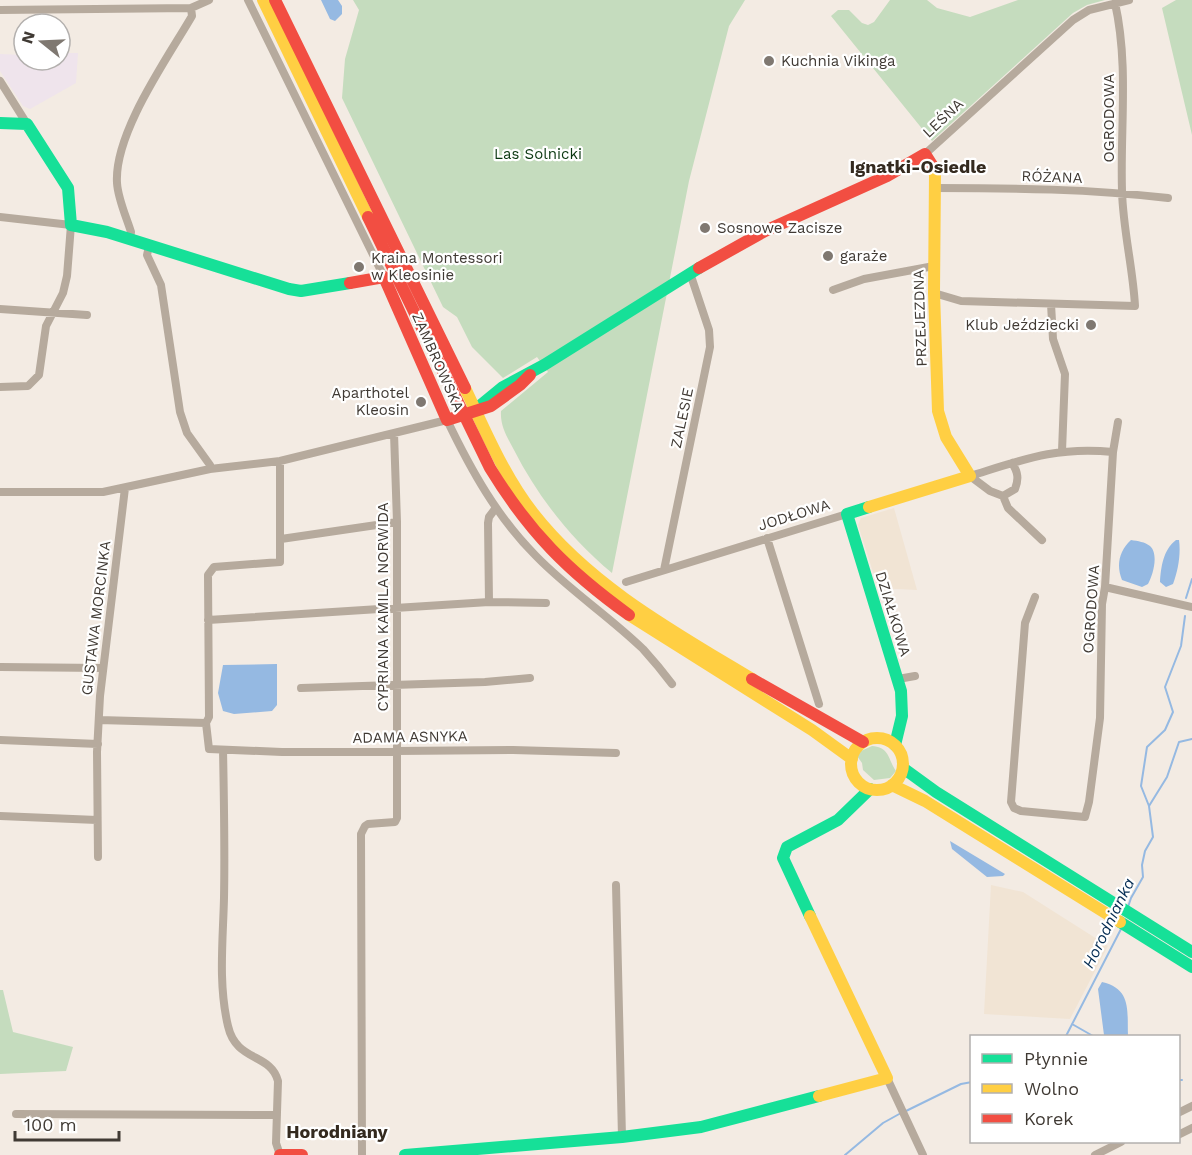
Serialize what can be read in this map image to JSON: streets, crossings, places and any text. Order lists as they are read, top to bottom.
{
  "streets": {
    "street": [
      "LEŚNA",
      "OGRODOWA",
      "RÓŻANA",
      "PRZEJEZDNA",
      "ZAMBROWSKA",
      "ZALESIE",
      "JODŁOWA",
      "CYPRIANA KAMILA NORWIDA",
      "DZIAŁKOWA",
      "GUSTAWA MORCINKA",
      "ADAMA ASNYKA"
    ]
  },
  "crossings": [
    ["LEŚNA", "OGRODOWA"],
    ["LEŚNA", "PRZEJEZDNA"],
    ["LEŚNA", "ZAMBROWSKA"],
    ["LEŚNA", "ZALESIE"],
    ["OGRODOWA", "RÓŻANA"],
    ["RÓŻANA", "PRZEJEZDNA"],
    ["PRZEJEZDNA", "JODŁOWA"],
    ["ZALESIE", "JODŁOWA"],
    ["JODŁOWA", "DZIAŁKOWA"],
    ["CYPRIANA KAMILA NORWIDA", "ADAMA ASNYKA"]
  ],
  "districts": ["Ignatki-Osiedle", "Horodniany"],
  "water": ["Horodnianka"],
  "parks": ["Las Solnicki"],
  "places": [
    "Kuchnia Vikinga",
    "Sosnowe Zacisze",
    "garaże",
    "Kraina Montessori w Kleosinie",
    "Klub Jeździecki",
    "Aparthotel Kleosin"
  ],
  "legend": ["Płynnie", "Wolno", "Korek"],
  "scale_bar": "100 m",
  "north": "left"
}
